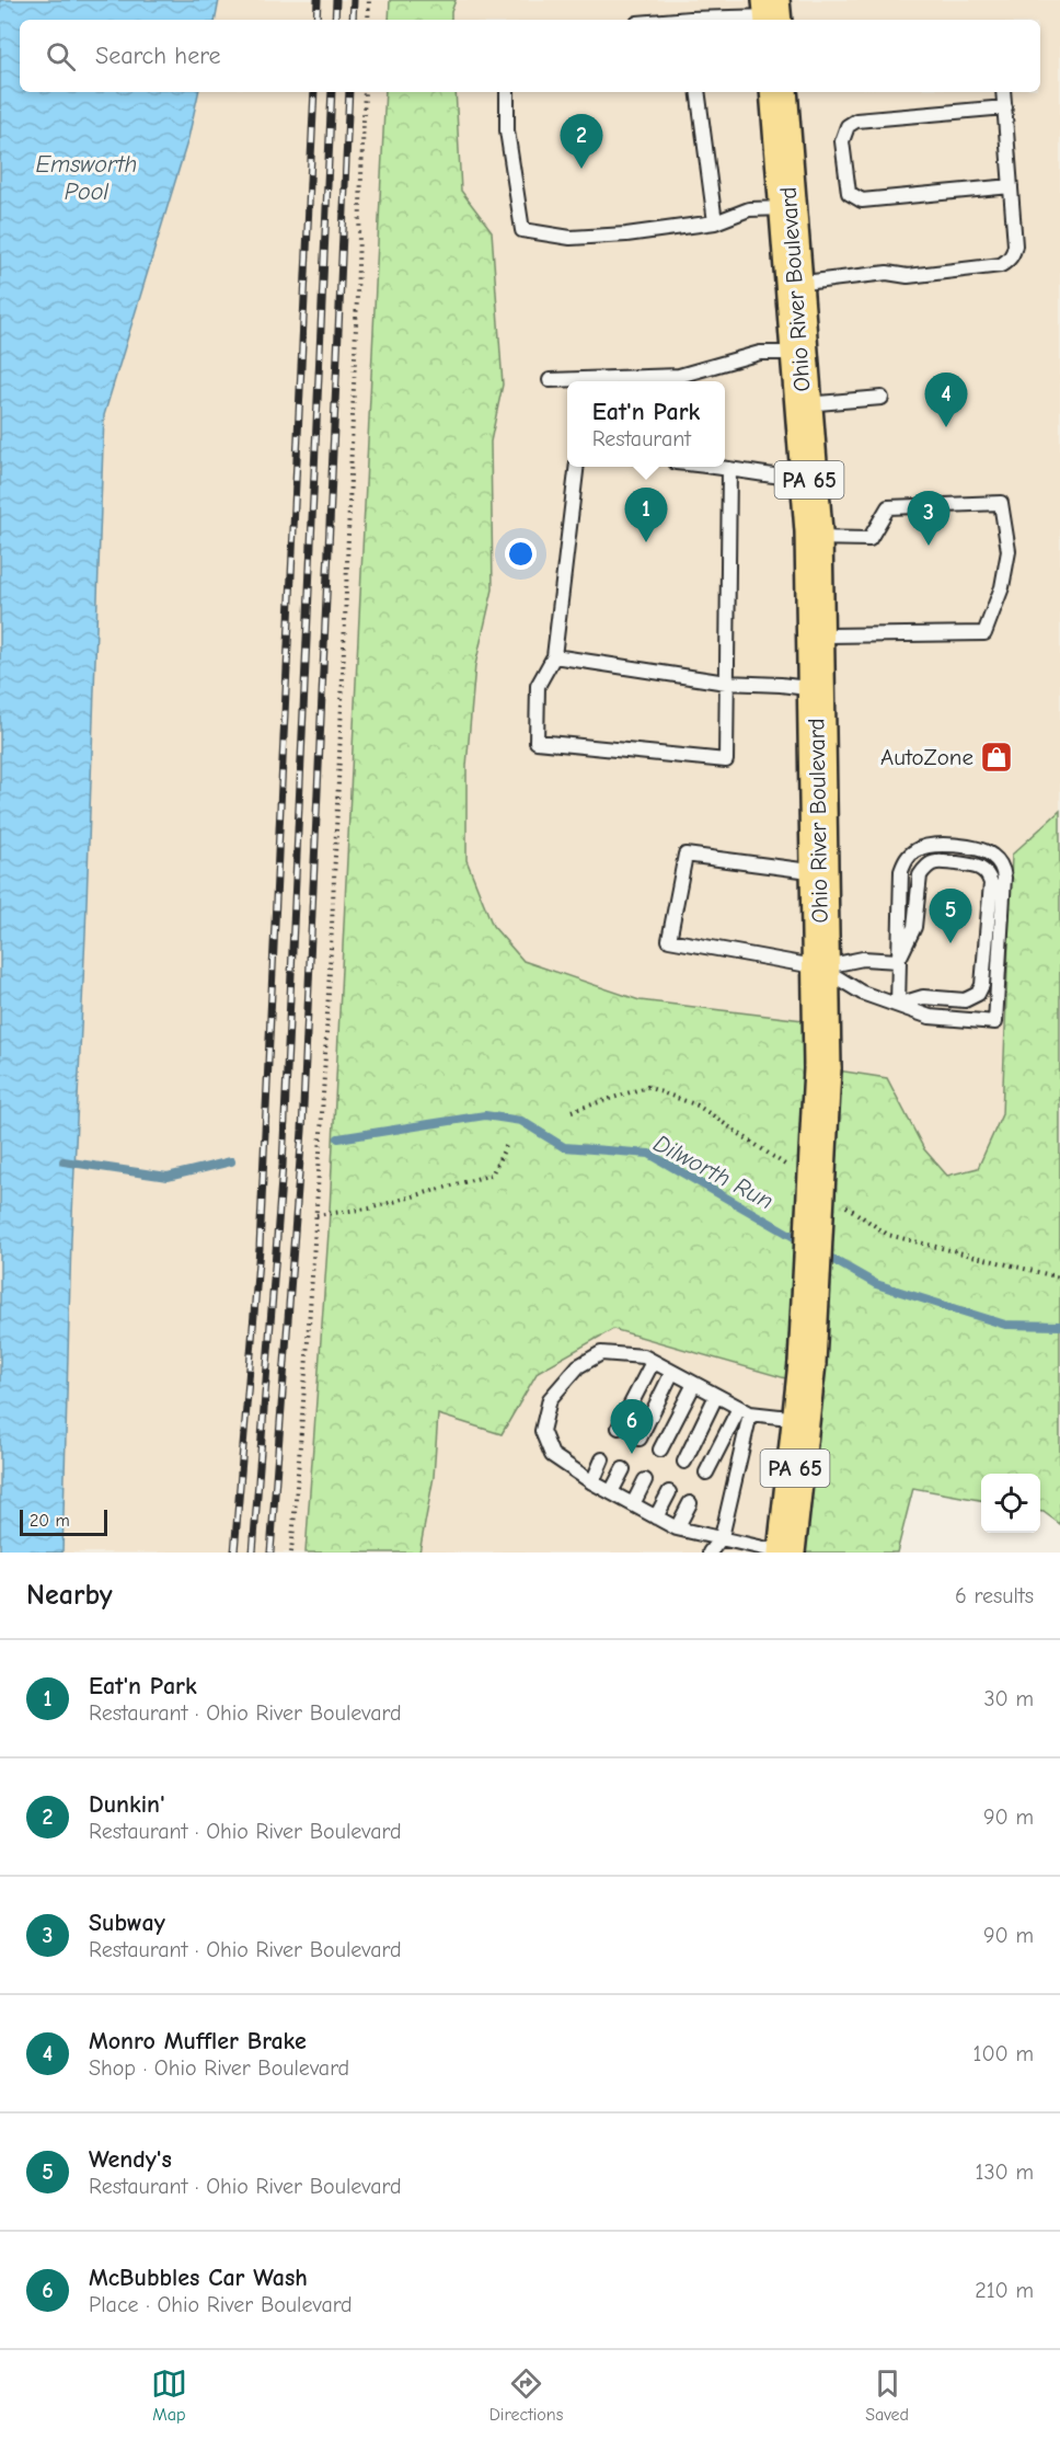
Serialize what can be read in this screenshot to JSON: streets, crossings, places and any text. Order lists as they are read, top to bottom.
{
  "streets": {
    "highway": ["Ohio River Boulevard", "PA 65"]
  },
  "water": ["Emsworth Pool", "Dilworth Run"],
  "places": {
    "shop": ["AutoZone"]
  },
  "scale_bar": "20 m",
  "page": {
    "search": "Search here",
    "pins": [
      "2",
      "4",
      "1",
      "3",
      "5",
      "6"
    ],
    "popup": ["Eat'n Park", "Restaurant"],
    "scale": "20 m",
    "heading": ["Nearby", "6 results"],
    "list": [
      {
        "mark": "1",
        "name": "Eat'n Park",
        "note": "Restaurant · Ohio River Boulevard",
        "value": "30 m"
      },
      {
        "mark": "2",
        "name": "Dunkin'",
        "note": "Restaurant · Ohio River Boulevard",
        "value": "90 m"
      },
      {
        "mark": "3",
        "name": "Subway",
        "note": "Restaurant · Ohio River Boulevard",
        "value": "90 m"
      },
      {
        "mark": "4",
        "name": "Monro Muffler Brake",
        "note": "Shop · Ohio River Boulevard",
        "value": "100 m"
      },
      {
        "mark": "5",
        "name": "Wendy's",
        "note": "Restaurant · Ohio River Boulevard",
        "value": "130 m"
      },
      {
        "mark": "6",
        "name": "McBubbles Car Wash",
        "note": "Place · Ohio River Boulevard",
        "value": "210 m"
      }
    ],
    "nav": ["Map", "Directions", "Saved"]
  }
}
